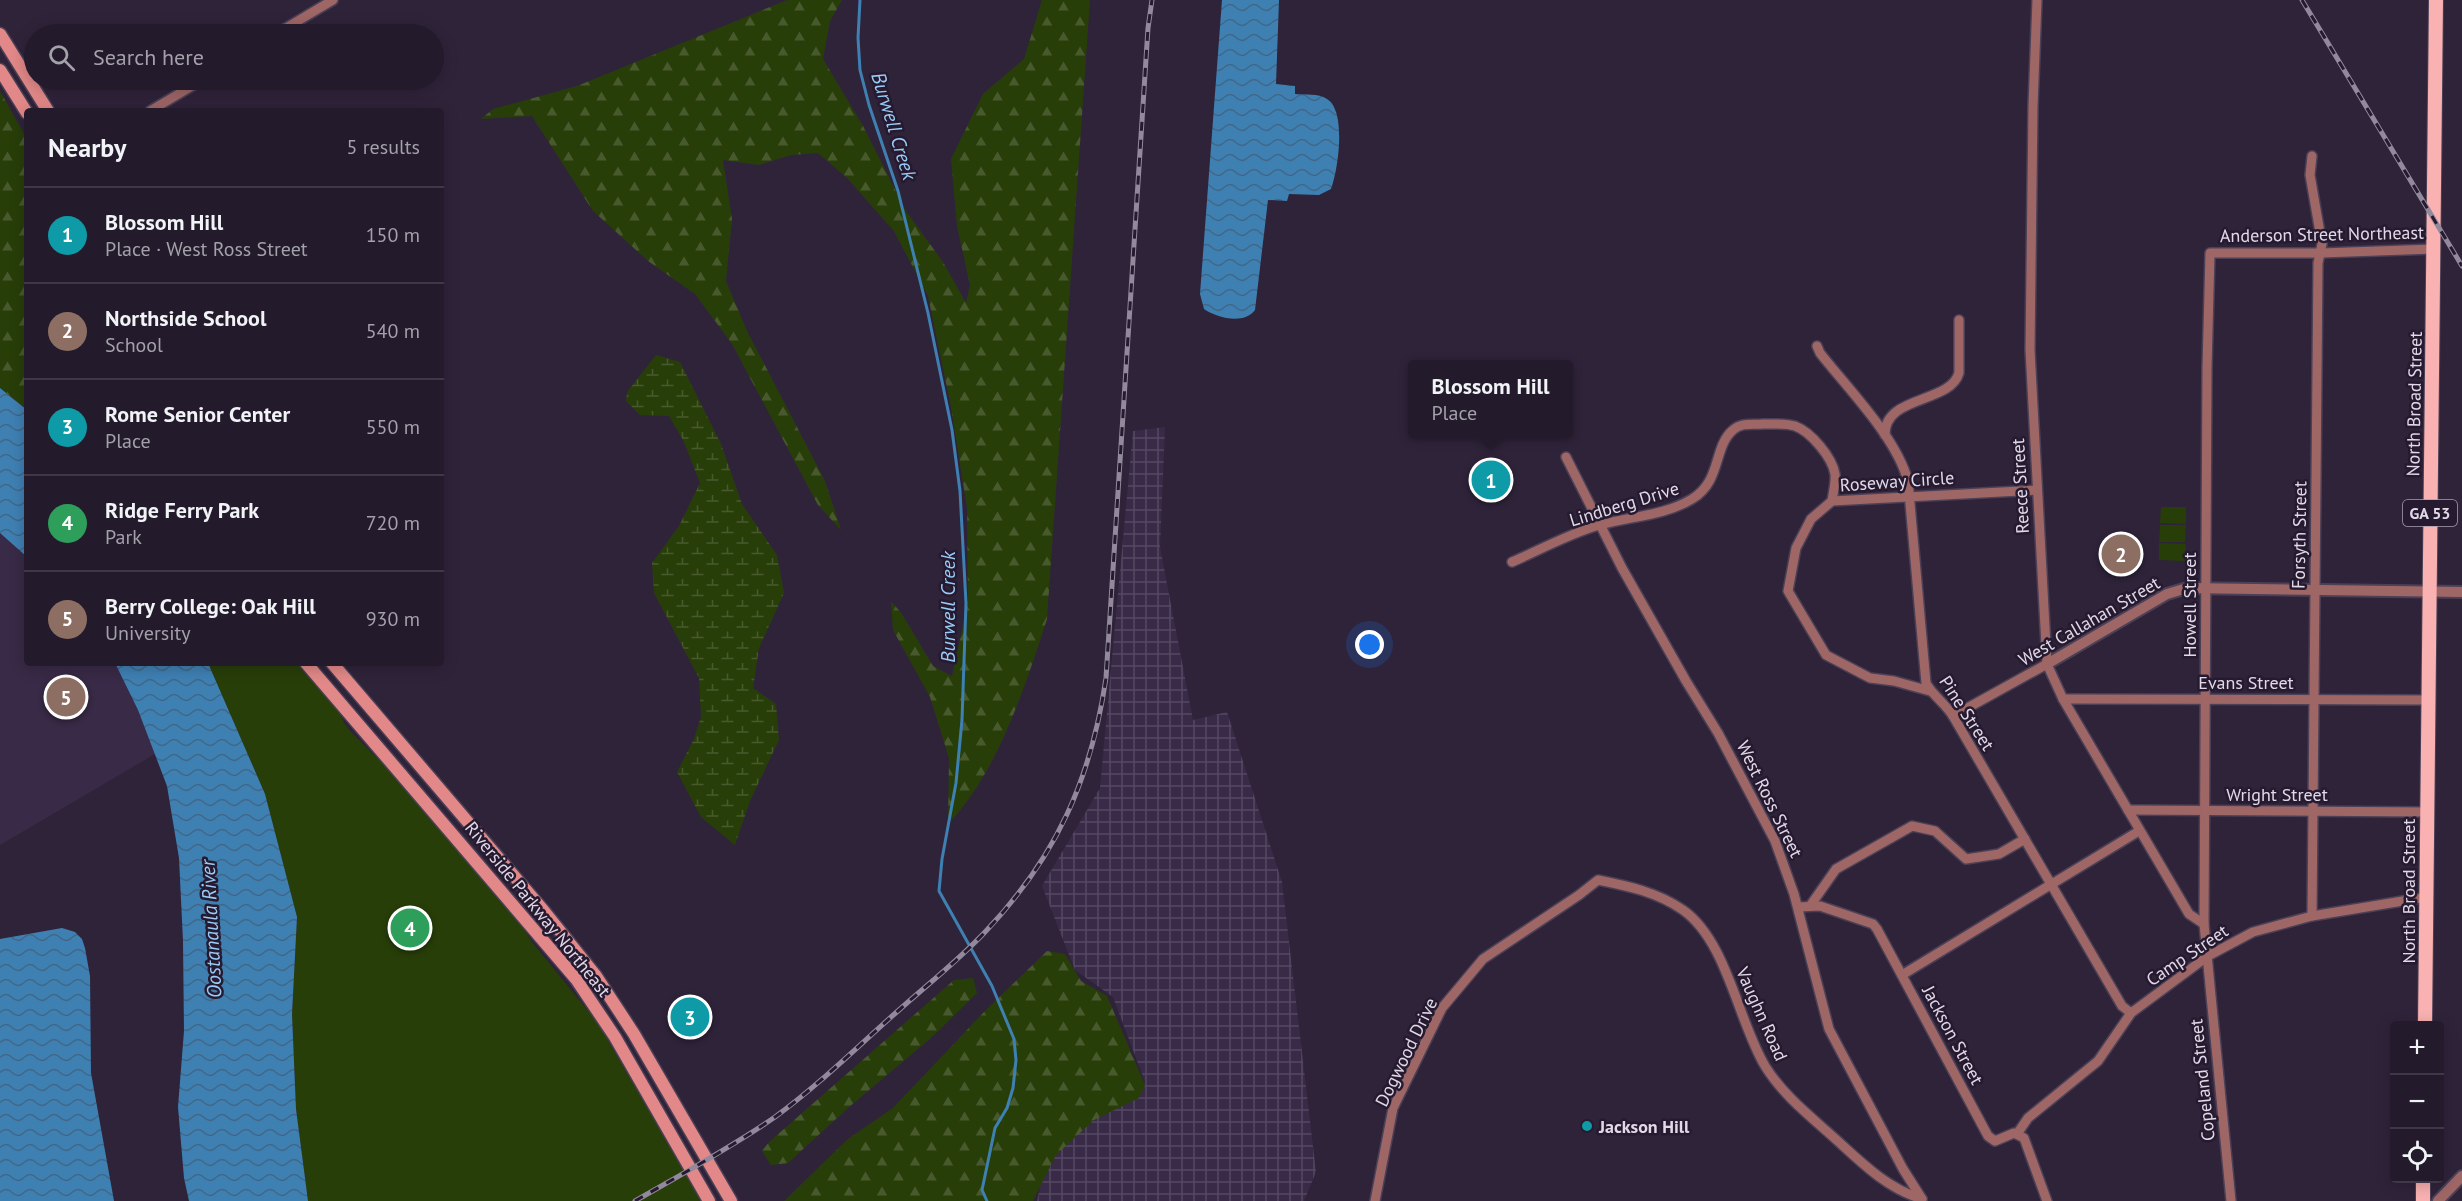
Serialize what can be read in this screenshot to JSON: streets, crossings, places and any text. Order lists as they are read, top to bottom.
{
  "streets": {
    "main road": ["North Broad Street", "GA 53", "Riverside Parkway Northeast"],
    "street": [
      "Anderson Street Northeast",
      "Roseway Circle",
      "Reece Street",
      "Lindberg Drive",
      "Forsyth Street",
      "Howell Street",
      "West Callahan Street",
      "Evans Street",
      "Pine Street",
      "Wright Street",
      "West Ross Street",
      "Camp Street",
      "Vaughn Road",
      "Jackson Street",
      "Dogwood Drive",
      "Copeland Street"
    ]
  },
  "crossings": [
    ["Anderson Street Northeast", "North Broad Street"],
    ["Anderson Street Northeast", "Forsyth Street"],
    ["Anderson Street Northeast", "Howell Street"],
    ["North Broad Street", "West Callahan Street"],
    ["North Broad Street", "Evans Street"],
    ["North Broad Street", "Wright Street"],
    ["North Broad Street", "Camp Street"],
    ["Roseway Circle", "Reece Street"],
    ["Roseway Circle", "Lindberg Drive"],
    ["Roseway Circle", "Pine Street"],
    ["Reece Street", "Howell Street"],
    ["Reece Street", "West Callahan Street"],
    ["Reece Street", "Evans Street"],
    ["Reece Street", "Wright Street"],
    ["Lindberg Drive", "West Ross Street"],
    ["Forsyth Street", "West Callahan Street"],
    ["Forsyth Street", "Evans Street"],
    ["Forsyth Street", "Wright Street"],
    ["Forsyth Street", "Camp Street"],
    ["Howell Street", "West Callahan Street"],
    ["Howell Street", "Evans Street"],
    ["Howell Street", "Wright Street"],
    ["Howell Street", "Camp Street"],
    ["Howell Street", "Copeland Street"],
    ["West Callahan Street", "Pine Street"],
    ["Pine Street", "Camp Street"],
    ["West Ross Street", "Vaughn Road"],
    ["West Ross Street", "Jackson Street"],
    ["Camp Street", "Jackson Street"],
    ["Camp Street", "Copeland Street"],
    ["Vaughn Road", "Dogwood Drive"]
  ],
  "water": ["Burwell Creek", "Oostanaula River"],
  "places": ["Jackson Hill"],
  "page": {
    "search": "Search here",
    "heading": ["Nearby", "5 results"],
    "list": [
      {
        "mark": "1",
        "name": "Blossom Hill",
        "note": "Place · West Ross Street",
        "value": "150 m"
      },
      {
        "mark": "2",
        "name": "Northside School",
        "note": "School",
        "value": "540 m"
      },
      {
        "mark": "3",
        "name": "Rome Senior Center",
        "note": "Place",
        "value": "550 m"
      },
      {
        "mark": "4",
        "name": "Ridge Ferry Park",
        "note": "Park",
        "value": "720 m"
      },
      {
        "mark": "5",
        "name": "Berry College: Oak Hill",
        "note": "University",
        "value": "930 m"
      }
    ],
    "popup": ["Blossom Hill", "Place"],
    "pins": [
      "1",
      "2",
      "5",
      "4",
      "3"
    ],
    "map_buttons": ["+", "−"]
  }
}
